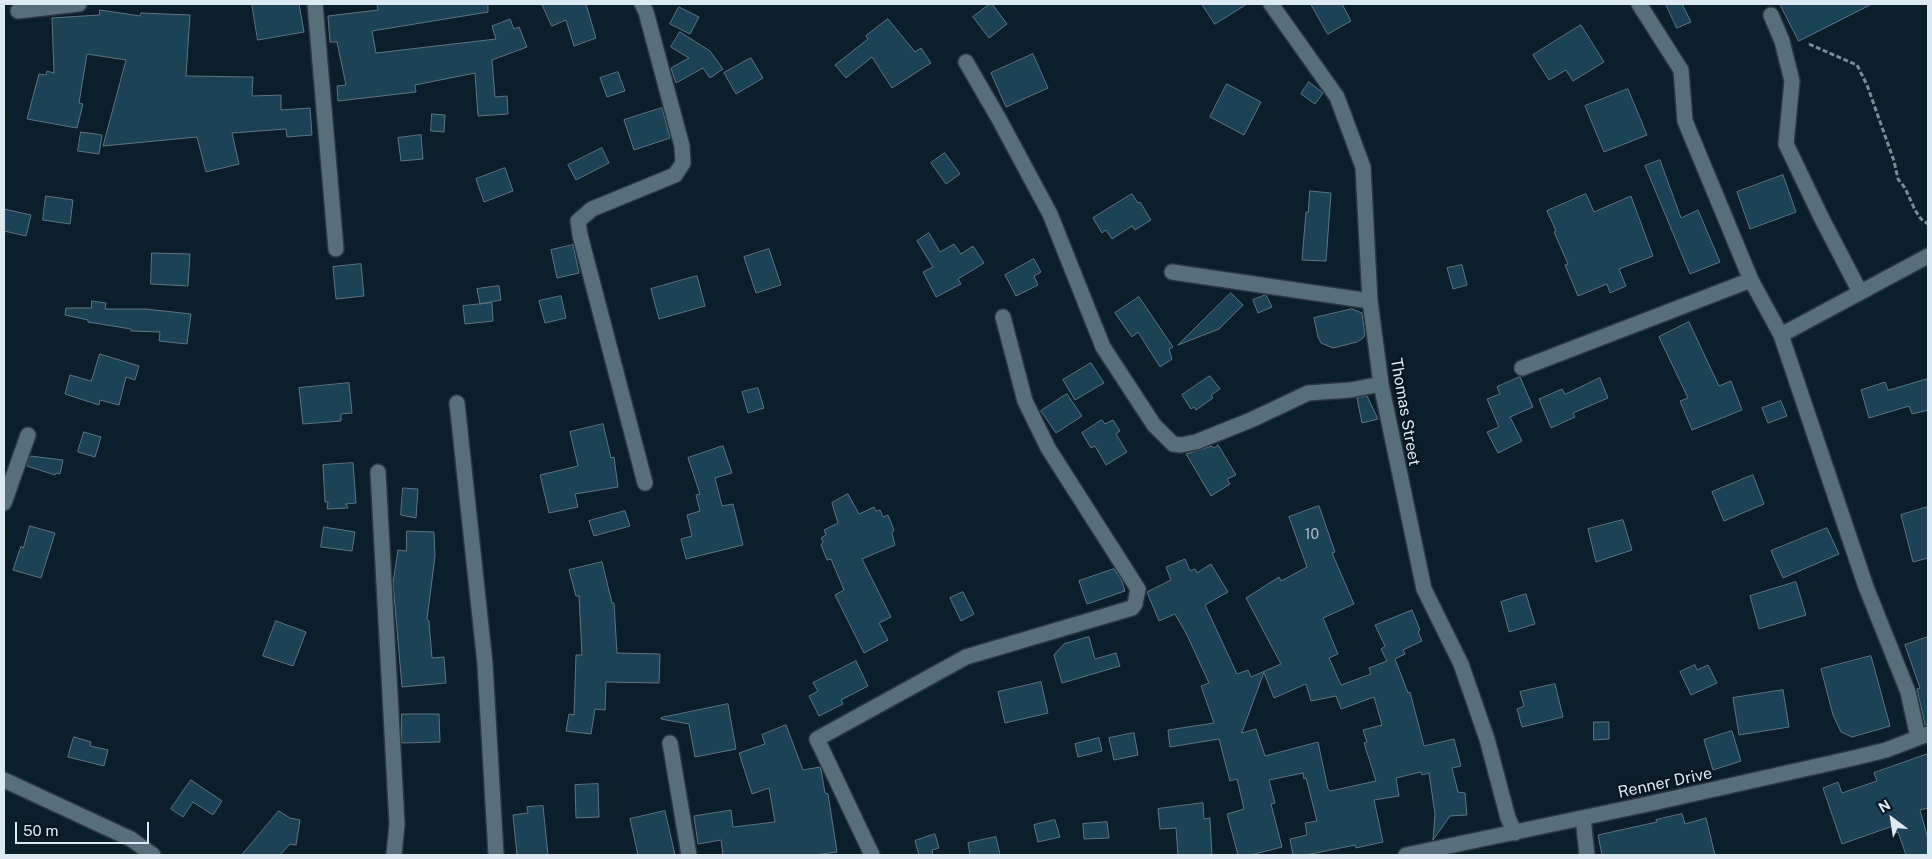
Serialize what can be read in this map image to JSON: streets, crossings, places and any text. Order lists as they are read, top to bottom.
{
  "streets": {
    "street": ["Thomas Street", "Renner Drive"]
  },
  "crossings": [
    ["Thomas Street", "Renner Drive"]
  ],
  "house_numbers": ["10"],
  "scale_bar": "50 m",
  "north": "top left"
}
